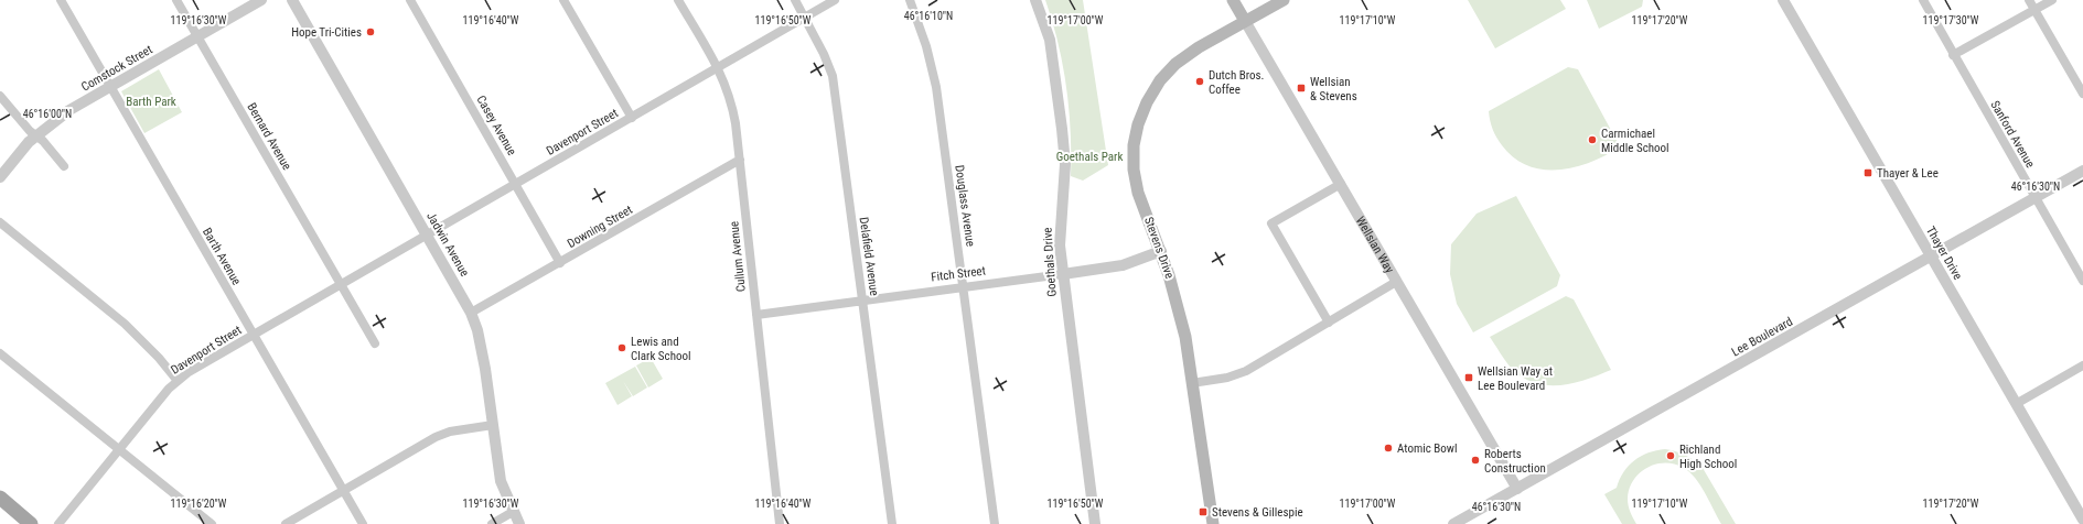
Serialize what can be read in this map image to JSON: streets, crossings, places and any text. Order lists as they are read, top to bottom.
{
  "streets": {
    "main road": ["Wellsian Way", "Stevens Drive"],
    "street": [
      "Comstock Street",
      "Casey Avenue",
      "Davenport Street",
      "Sanford Avenue",
      "Bernard Avenue",
      "Douglass Avenue",
      "Downing Street",
      "Jadwin Avenue",
      "Thayer Drive",
      "Barth Avenue",
      "Cullum Avenue",
      "Delafield Avenue",
      "Goethals Drive",
      "Fitch Street",
      "Lee Boulevard"
    ]
  },
  "crossings": [
    ["Comstock Street", "Bernard Avenue"],
    ["Comstock Street", "Barth Avenue"],
    ["Casey Avenue", "Davenport Street"],
    ["Casey Avenue", "Downing Street"],
    ["Davenport Street", "Bernard Avenue"],
    ["Davenport Street", "Jadwin Avenue"],
    ["Davenport Street", "Barth Avenue"],
    ["Davenport Street", "Cullum Avenue"],
    ["Davenport Street", "Delafield Avenue"],
    ["Sanford Avenue", "Lee Boulevard"],
    ["Douglass Avenue", "Fitch Street"],
    ["Downing Street", "Jadwin Avenue"],
    ["Downing Street", "Cullum Avenue"],
    ["Wellsian Way", "Stevens Drive"],
    ["Wellsian Way", "Lee Boulevard"],
    ["Stevens Drive", "Fitch Street"],
    ["Thayer Drive", "Lee Boulevard"],
    ["Cullum Avenue", "Fitch Street"],
    ["Delafield Avenue", "Fitch Street"],
    ["Goethals Drive", "Fitch Street"]
  ],
  "parks": ["Barth Park", "Goethals Park"],
  "places": {
    "other": [
      "Hope Tri-Cities",
      "Dutch Bros. Coffee",
      "Carmichael Middle School",
      "Lewis and Clark School",
      "Atomic Bowl",
      "Richland High School",
      "Roberts Construction"
    ],
    "transit": [
      "Wellsian & Stevens",
      "Thayer & Lee",
      "Wellsian Way at Lee Boulevard",
      "Stevens & Gillespie"
    ]
  },
  "coordinates": [
    "46°16'10\"N",
    "119°17'00\"W",
    "119°17'30\"W",
    "119°16'30\"W",
    "119°16'40\"W",
    "119°16'50\"W",
    "119°17'10\"W",
    "119°17'20\"W",
    "46°16'00\"N",
    "46°16'30\"N",
    "119°16'20\"W"
  ]
}
